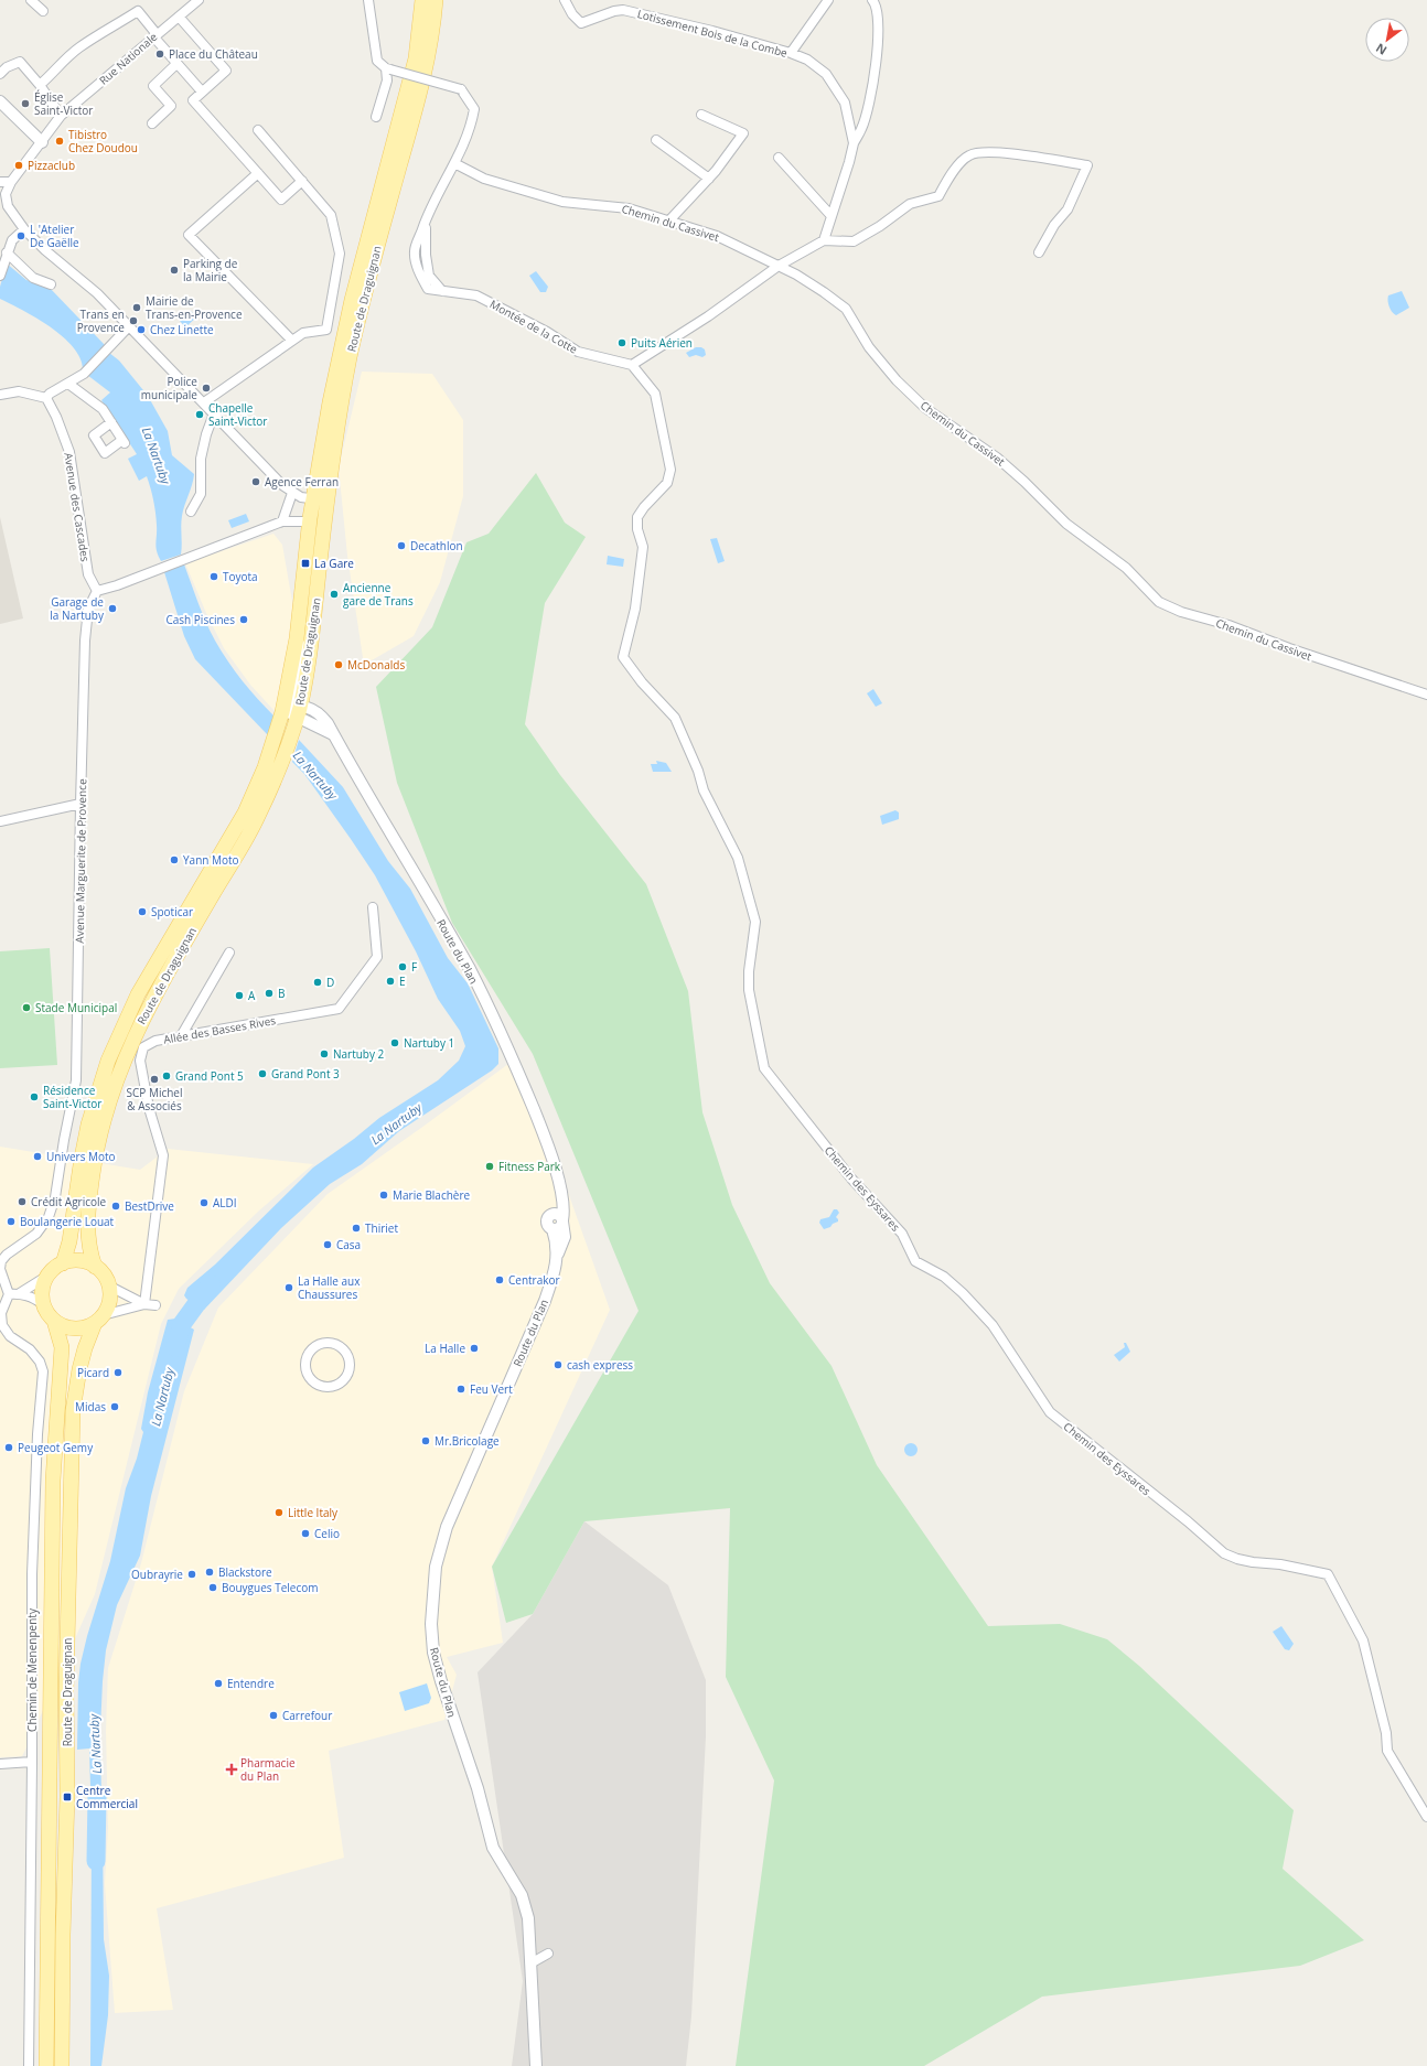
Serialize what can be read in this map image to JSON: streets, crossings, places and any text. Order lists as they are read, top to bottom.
{
  "streets": {
    "main road": ["Route de Draguignan"],
    "street": [
      "Lotissement Bois de la Combe",
      "Rue Nationale",
      "Chemin du Cassivet",
      "Montée de la Cotte",
      "Avenue des Cascades",
      "Avenue Marguerite de Provence",
      "Route du Plan",
      "Allée des Basses Rives",
      "Chemin des Eyssares",
      "Chemin de Menenpenty"
    ]
  },
  "crossings": [
    ["Chemin du Cassivet", "Montée de la Cotte"],
    ["Route de Draguignan", "Route du Plan"],
    ["Montée de la Cotte", "Chemin des Eyssares"],
    ["Avenue des Cascades", "Avenue Marguerite de Provence"],
    ["Avenue Marguerite de Provence", "Chemin de Menenpenty"]
  ],
  "water": ["La Nartuby"],
  "places": {
    "other": [
      "Place du Château",
      "Église Saint-Victor",
      "Tibistro Chez Doudou",
      "Pizzaclub",
      "L 'Atelier De Gaëlle",
      "Parking de la Mairie",
      "Mairie de Trans-en-Provence",
      "Trans en Provence",
      "Chez Linette",
      "Puits Aérien",
      "Police municipale",
      "Chapelle Saint-Victor",
      "Agence Ferran",
      "Decathlon",
      "Toyota",
      "Ancienne gare de Trans",
      "Garage de la Nartuby",
      "Cash Piscines",
      "McDonalds",
      "Yann Moto",
      "Spoticar",
      "F",
      "E",
      "D",
      "B",
      "A",
      "Stade Municipal",
      "Nartuby 1",
      "Nartuby 2",
      "Grand Pont 3",
      "Grand Pont 5",
      "SCP Michel & Associés",
      "Résidence Saint-Victor",
      "Univers Moto",
      "Fitness Park",
      "Marie Blachère",
      "Crédit Agricole",
      "ALDI",
      "BestDrive",
      "Boulangerie Louat",
      "Thiriet",
      "Casa",
      "Centrakor",
      "La Halle aux Chaussures",
      "La Halle",
      "cash express",
      "Picard",
      "Feu Vert",
      "Midas",
      "Mr.Bricolage",
      "Peugeot Gemy",
      "Little Italy",
      "Celio",
      "Blackstore",
      "Oubrayrie",
      "Bouygues Telecom",
      "Entendre",
      "Carrefour"
    ],
    "transit": ["La Gare", "Centre Commercial"],
    "health": ["Pharmacie du Plan"]
  },
  "north": "bottom left"
}
